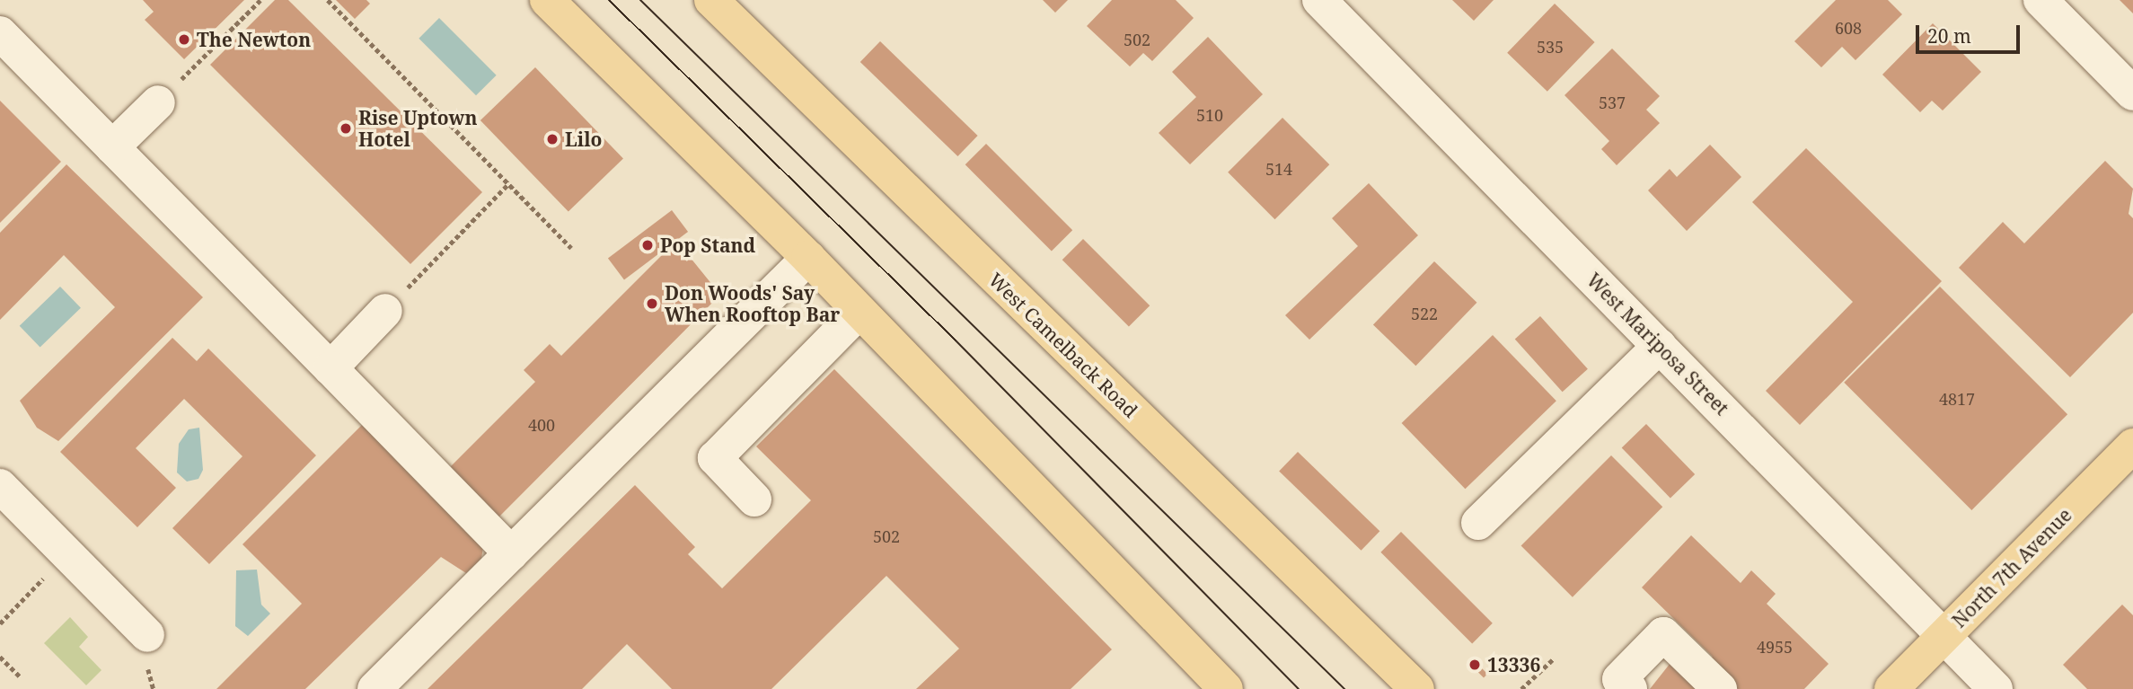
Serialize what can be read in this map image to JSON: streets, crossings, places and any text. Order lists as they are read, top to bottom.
{
  "streets": {
    "main road": ["West Camelback Road", "North 7th Avenue"],
    "street": ["West Mariposa Street"]
  },
  "crossings": [
    ["West Mariposa Street", "North 7th Avenue"]
  ],
  "places": [
    "The Newton",
    "Rise Uptown Hotel",
    "Lilo",
    "Pop Stand",
    "Don Woods' Say When Rooftop Bar",
    "13336"
  ],
  "house_numbers": [
    "608",
    "502",
    "535",
    "537",
    "510",
    "514",
    "522",
    "4817",
    "400",
    "502",
    "4955"
  ],
  "scale_bar": "20 m"
}
